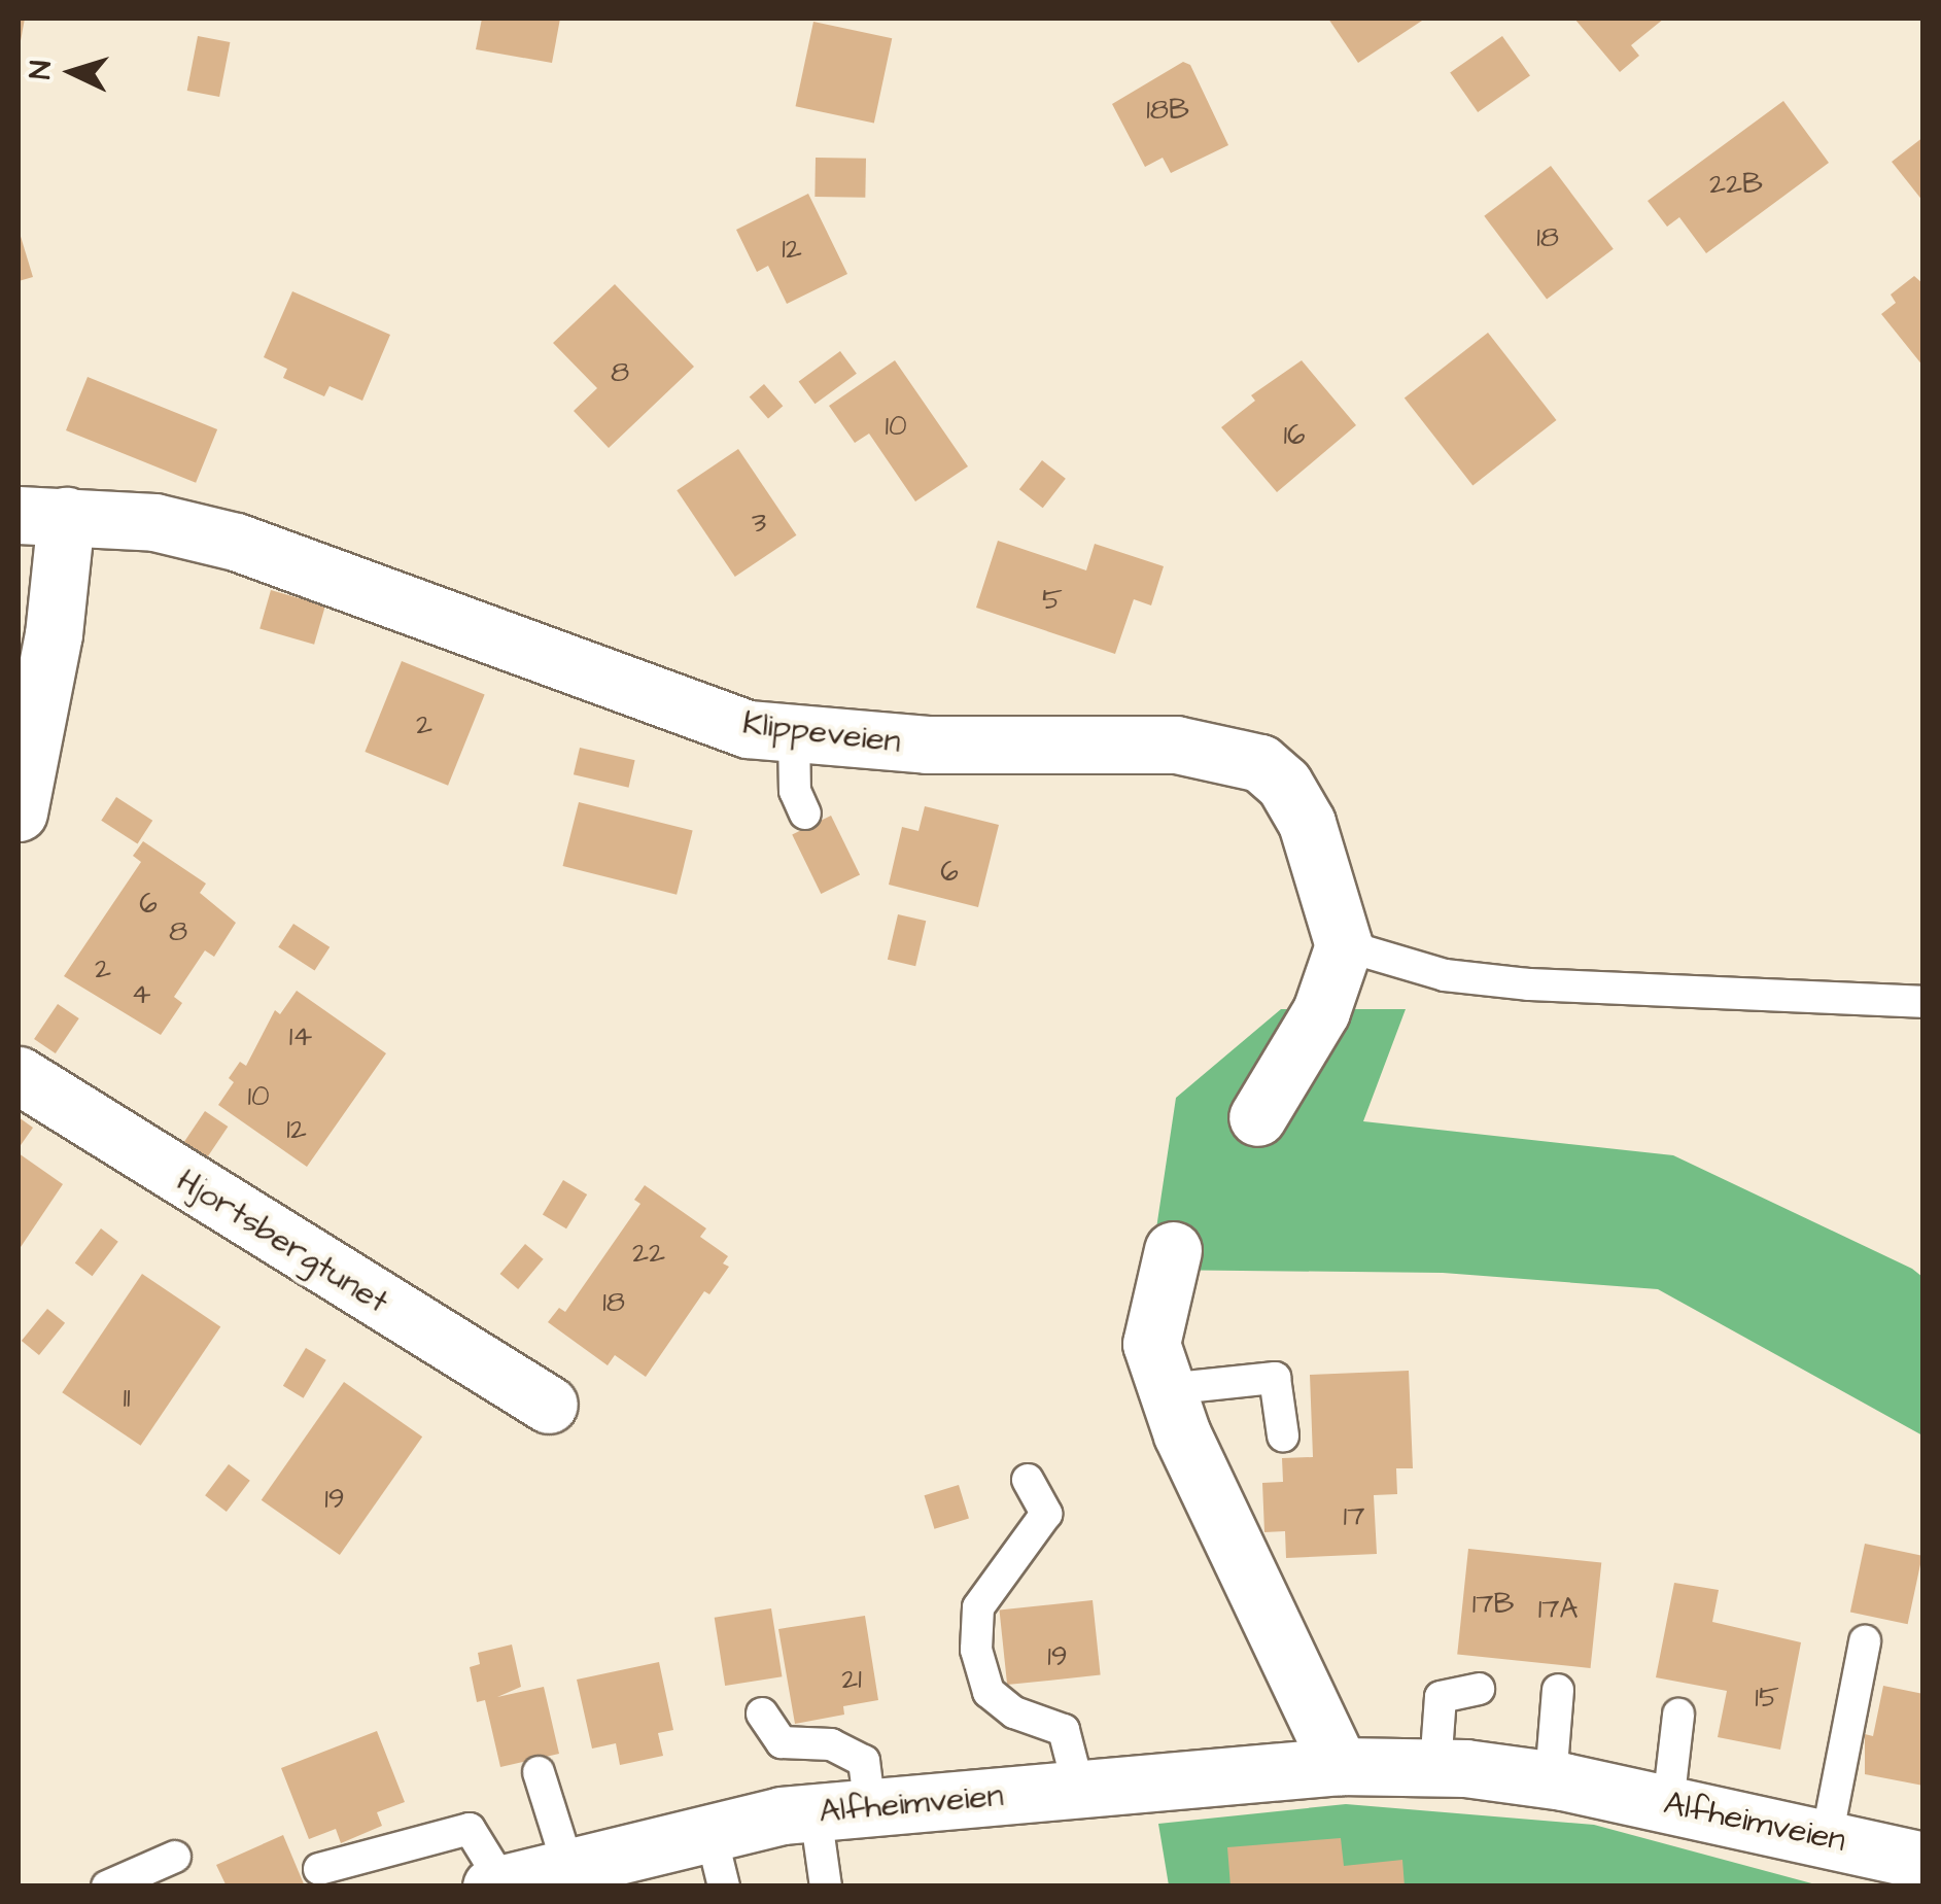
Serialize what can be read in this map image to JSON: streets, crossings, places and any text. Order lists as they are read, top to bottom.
{
  "streets": {
    "street": ["Klippeveien", "Hjortsbergtunet", "Alfheimveien"]
  },
  "house_numbers": [
    "18B",
    "22B",
    "18",
    "12",
    "8",
    "10",
    "16",
    "3",
    "5",
    "2",
    "6",
    "6",
    "8",
    "2",
    "4",
    "14",
    "10",
    "12",
    "22",
    "18",
    "11",
    "19",
    "17",
    "17B",
    "17A",
    "19",
    "21",
    "15"
  ],
  "north": "left"
}
